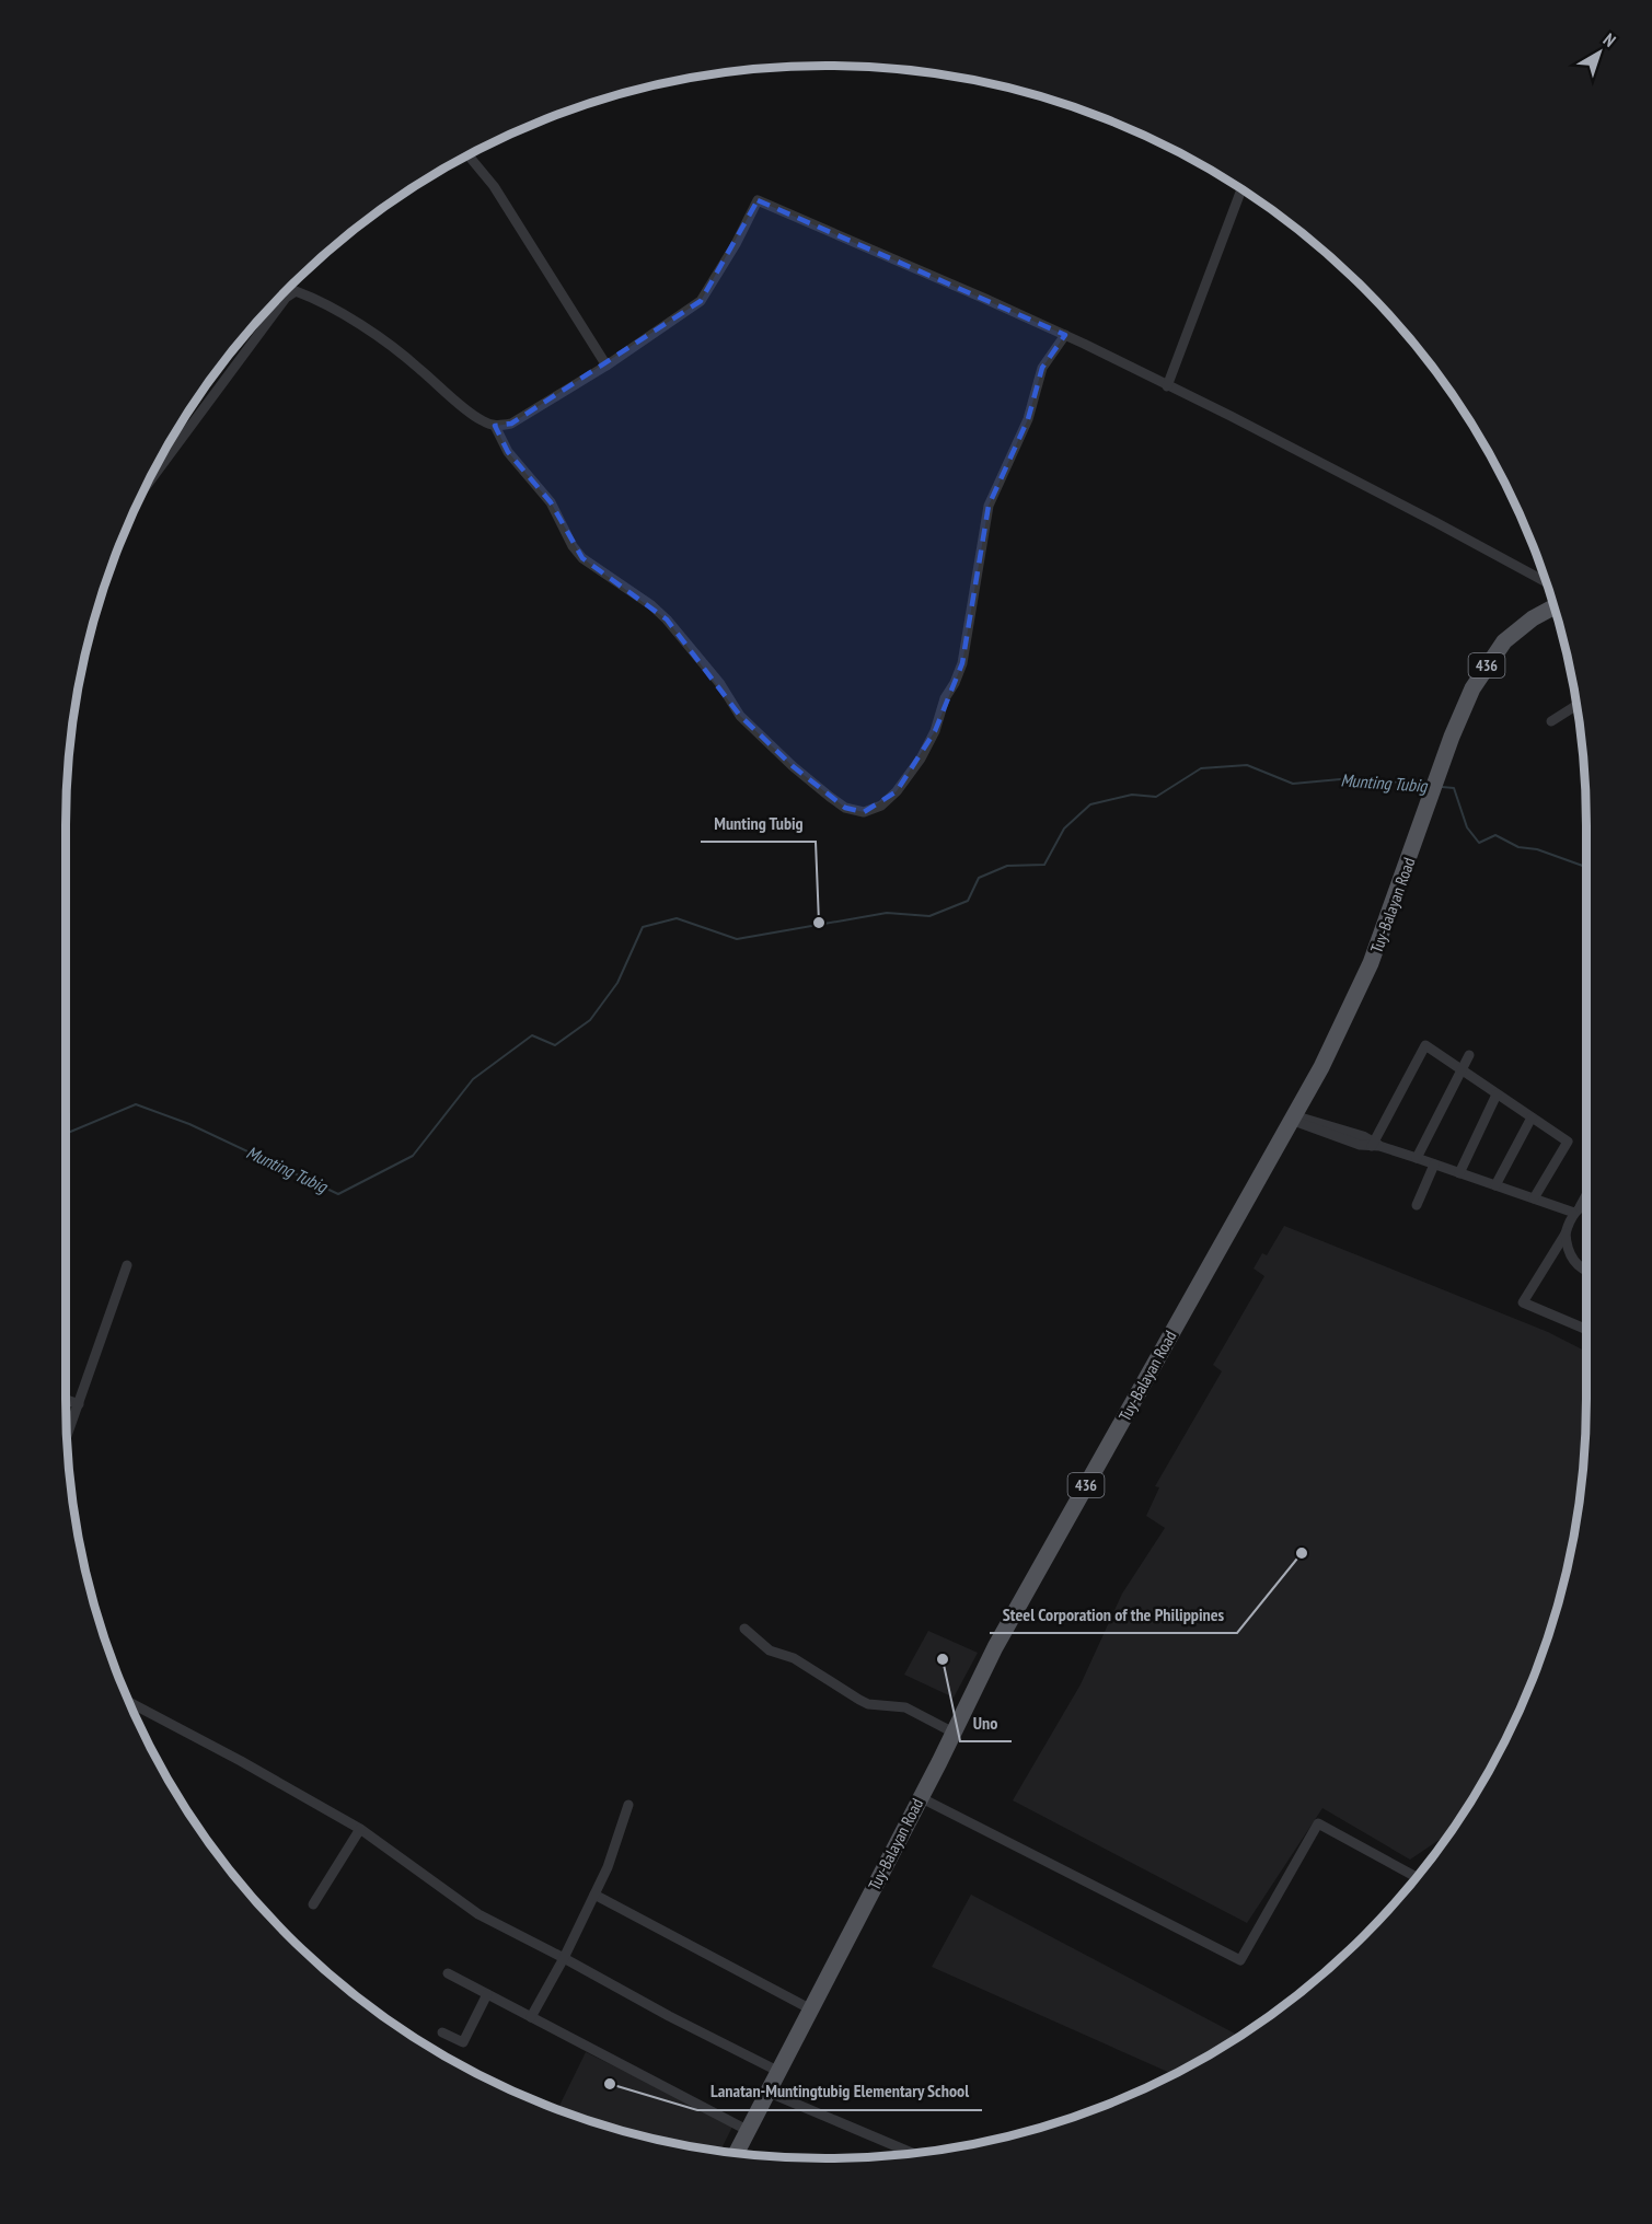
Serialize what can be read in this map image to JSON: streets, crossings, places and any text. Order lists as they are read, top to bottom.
{
  "streets": {
    "main road": ["436", "Tuy-Balayan Road"]
  },
  "water": ["Munting Tubig"],
  "places": [
    "Munting Tubig",
    "Steel Corporation of the Philippines",
    "Uno",
    "Lanatan-Muntingtubig Elementary School"
  ],
  "north": "top right"
}
